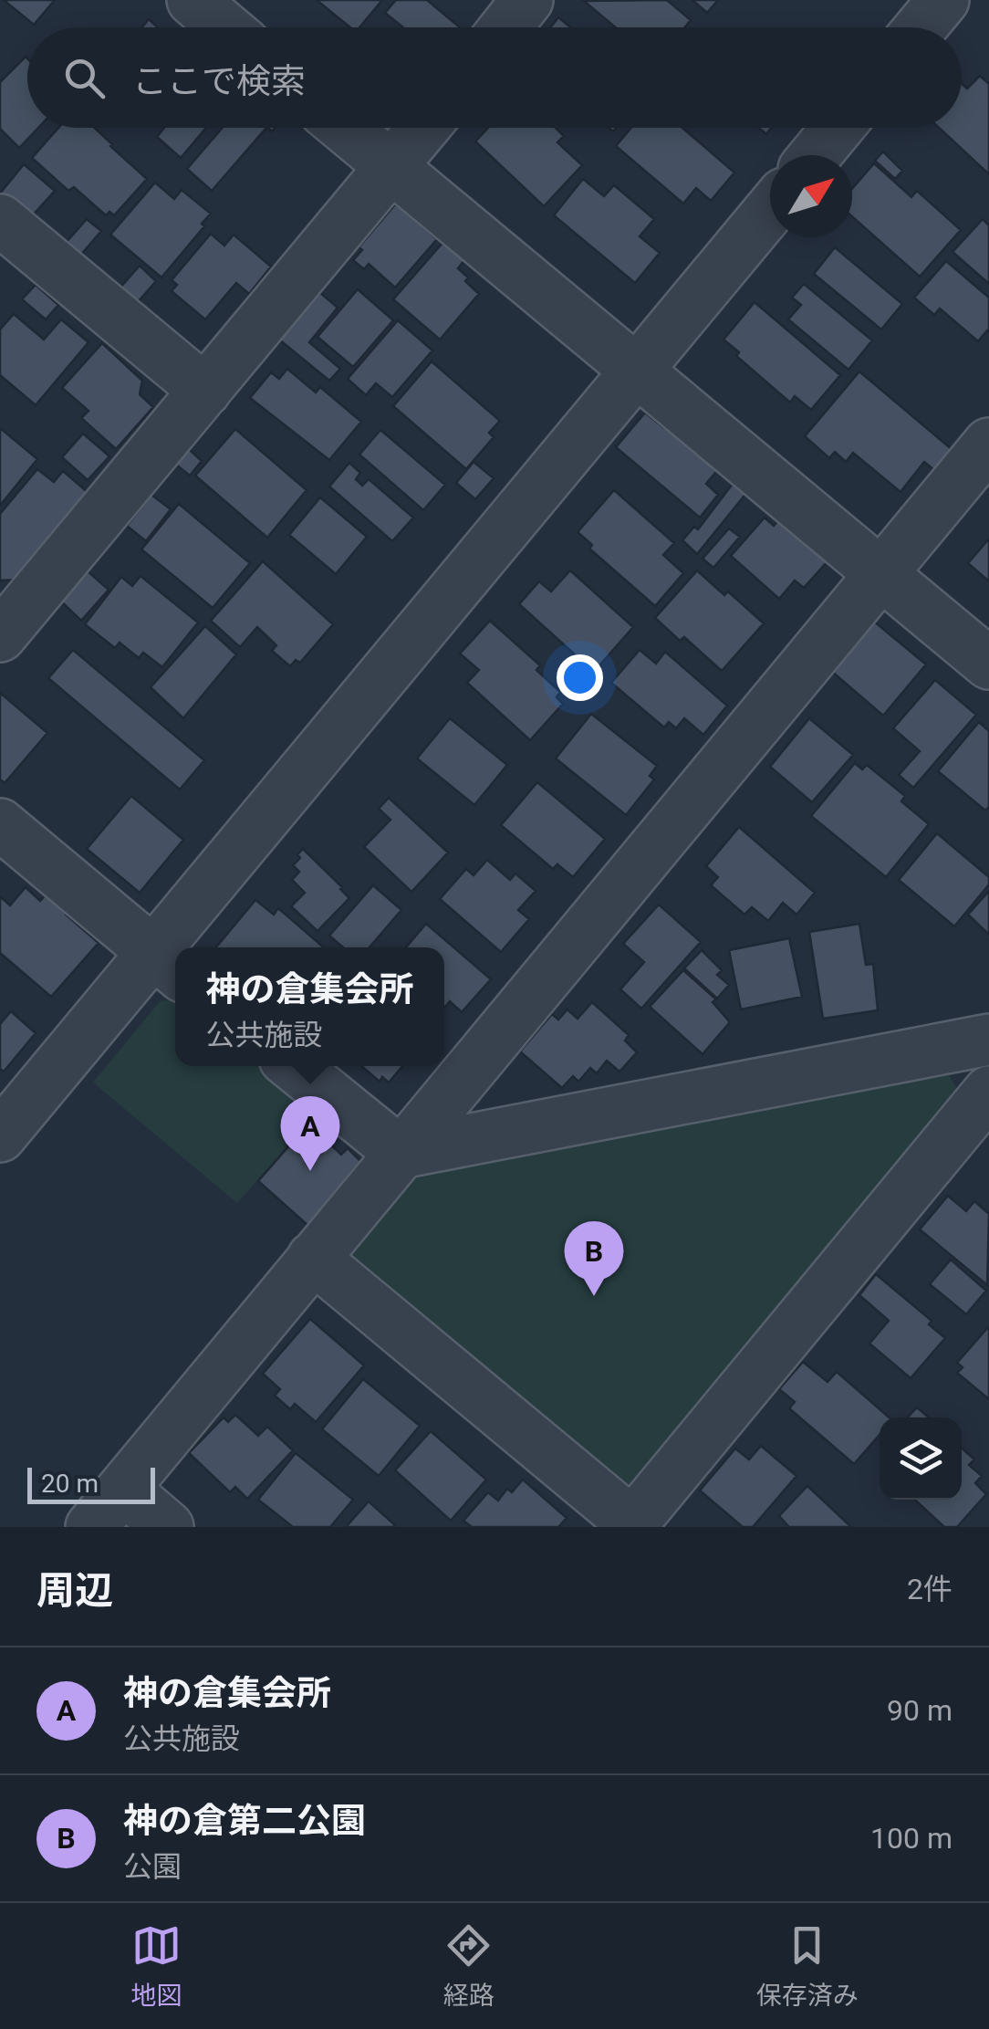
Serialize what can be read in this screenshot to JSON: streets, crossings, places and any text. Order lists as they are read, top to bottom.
{
  "scale_bar": "20 m",
  "north": "top right",
  "page": {
    "search": "ここで検索",
    "popup": ["神の倉集会所", "公共施設"],
    "pins": ["A", "B"],
    "scale": "20 m",
    "heading": ["周辺", "2件"],
    "list": [
      {
        "mark": "A",
        "name": "神の倉集会所",
        "note": "公共施設",
        "value": "90 m"
      },
      {
        "mark": "B",
        "name": "神の倉第二公園",
        "note": "公園",
        "value": "100 m"
      }
    ],
    "nav": ["地図", "経路", "保存済み"]
  }
}
